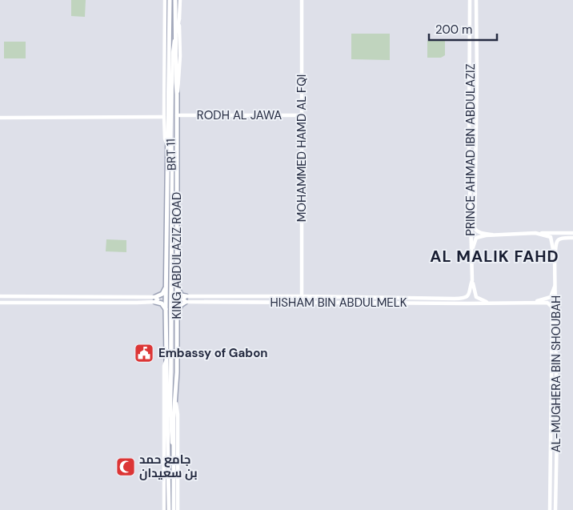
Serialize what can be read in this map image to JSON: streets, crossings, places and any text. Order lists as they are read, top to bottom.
{
  "streets": {
    "main road": ["KING ABDULAZIZ ROAD"],
    "street": [
      "RODH AL JAWA",
      "MOHAMMED HAMD AL FQI",
      "PRINCE AHMAD IBN ABDULAZIZ",
      "BRT 11",
      "HISHAM BIN ABDULMELK",
      "AL-MUGHERA BIN SHOUBAH"
    ]
  },
  "crossings": [
    ["RODH AL JAWA", "MOHAMMED HAMD AL FQI"],
    ["RODH AL JAWA", "KING ABDULAZIZ ROAD"],
    ["MOHAMMED HAMD AL FQI", "HISHAM BIN ABDULMELK"],
    ["PRINCE AHMAD IBN ABDULAZIZ", "HISHAM BIN ABDULMELK"],
    ["PRINCE AHMAD IBN ABDULAZIZ", "AL-MUGHERA BIN SHOUBAH"],
    ["BRT 11", "KING ABDULAZIZ ROAD"],
    ["HISHAM BIN ABDULMELK", "AL-MUGHERA BIN SHOUBAH"]
  ],
  "districts": ["AL MALIK FAHD"],
  "places": {
    "public building": ["Embassy of Gabon"],
    "mosque": ["جامع حمد بن سعيدان"]
  },
  "scale_bar": "200 m"
}
